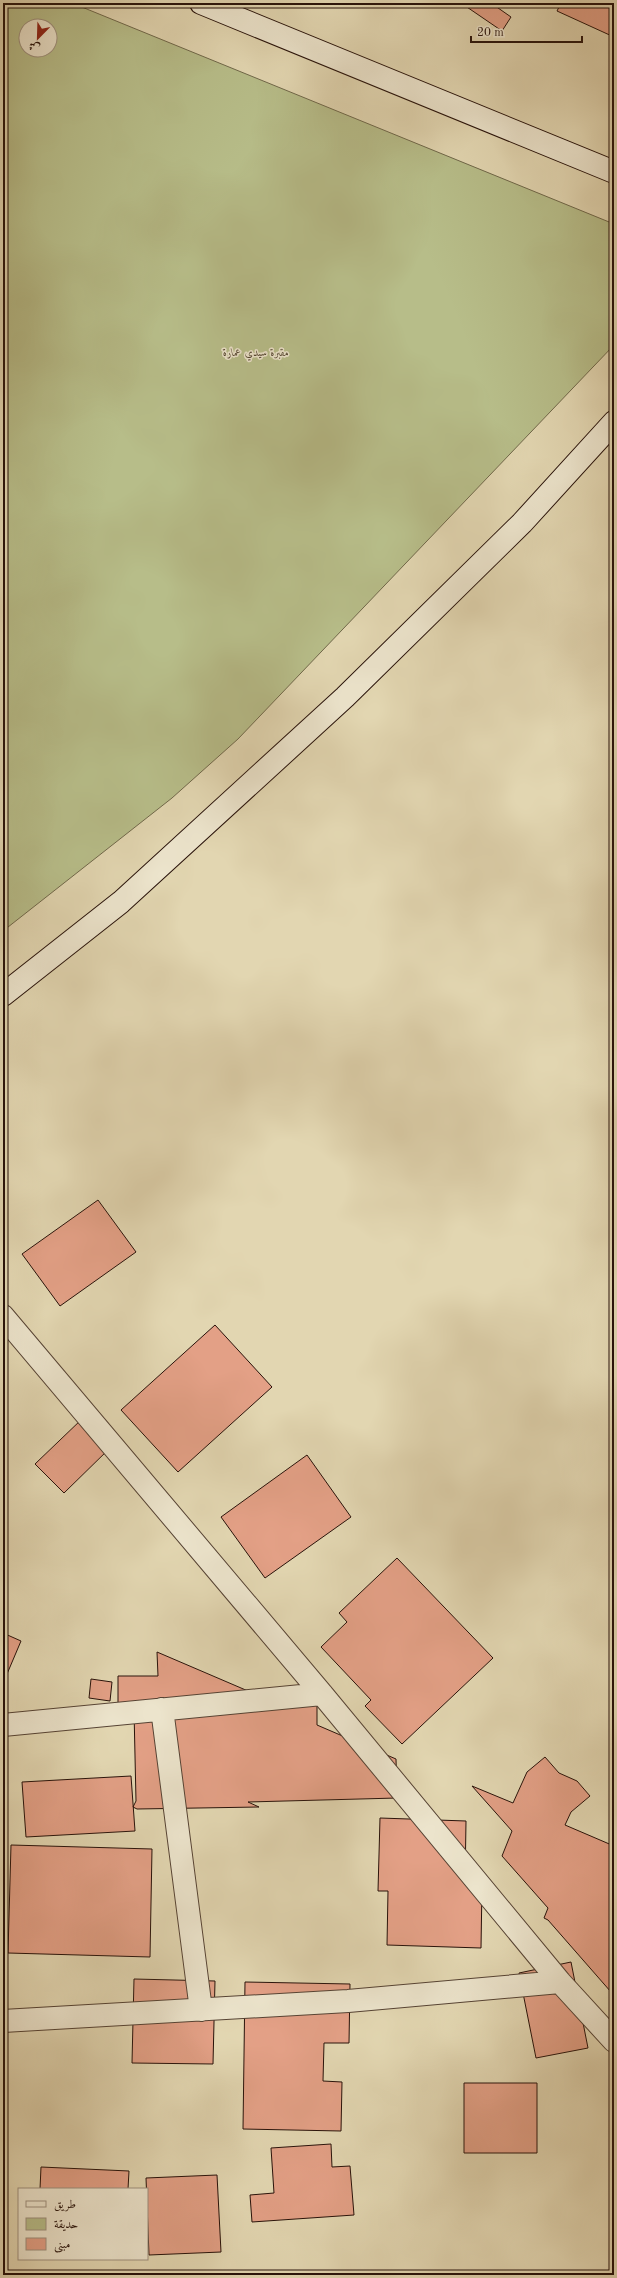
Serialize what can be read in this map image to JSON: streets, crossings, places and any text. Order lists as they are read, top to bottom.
{
  "parks": ["مقبرة سيدي عمارة"],
  "legend": ["طريق", "حديقة", "مبنى"],
  "scale_bar": "20 m",
  "north": "bottom left"
}
